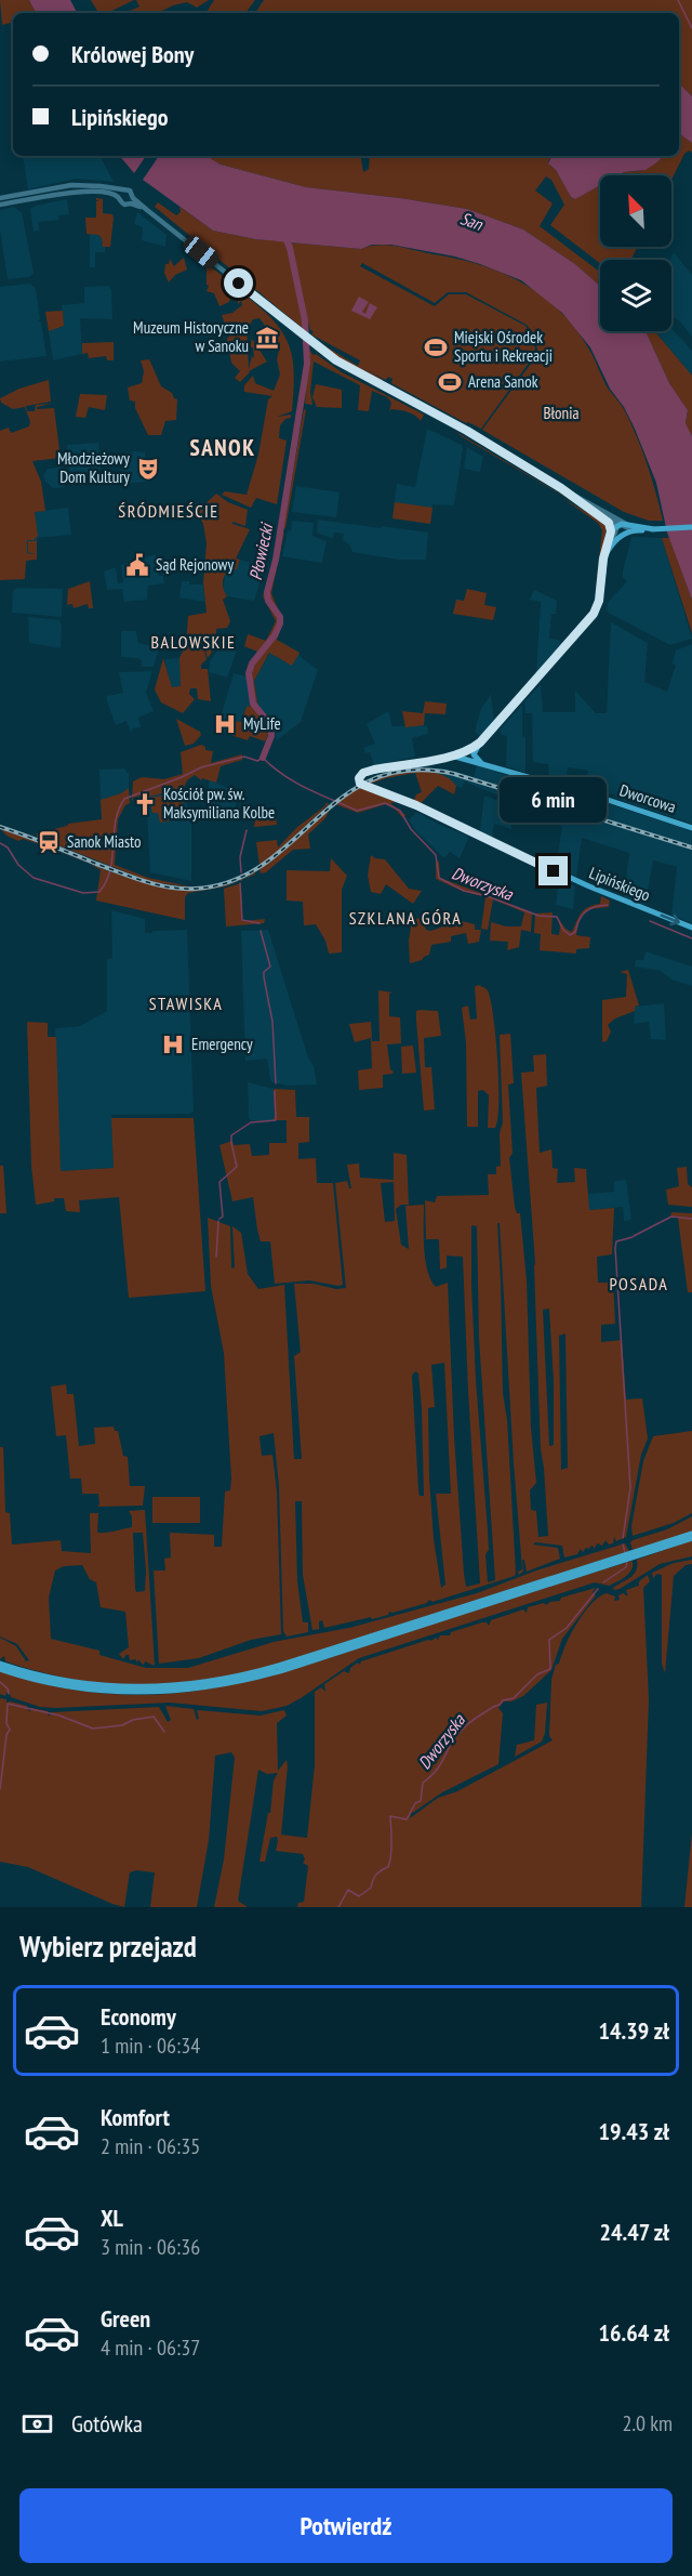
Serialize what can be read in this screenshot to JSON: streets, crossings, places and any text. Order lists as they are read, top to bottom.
{
  "streets": {
    "main road": ["Dworcowa", "Lipińskiego"]
  },
  "crossings": [
    ["Dworcowa", "Lipińskiego"]
  ],
  "districts": [
    "SANOK",
    "ŚRÓDMIEŚCIE",
    "BALOWSKIE",
    "SZKLANA GÓRA",
    "STAWISKA",
    "POSADA"
  ],
  "water": ["San", "Płowiecki", "Dworzyska"],
  "parks": ["Błonia"],
  "places": {
    "museum": ["Muzeum Historyczne w Sanoku"],
    "sports": ["Miejski Ośrodek Sportu i Rekreacji", "Arena Sanok"],
    "theatre": ["Młodzieżowy Dom Kultury"],
    "public building": ["Sąd Rejonowy"],
    "hospital": ["MyLife", "Emergency"],
    "church": ["Kościół pw. św. Maksymiliana Kolbe"],
    "station": ["Sanok Miasto"]
  },
  "north": "top left",
  "page": {
    "banner": ["Królowej Bony", "Lipińskiego"],
    "bubble": "6 min",
    "heading": "Wybierz przejazd",
    "list": [
      {
        "name": "Economy",
        "note": "1 min · 06:34",
        "value": "14.39 zł"
      },
      {
        "name": "Komfort",
        "note": "2 min · 06:35",
        "value": "19.43 zł"
      },
      {
        "name": "XL",
        "note": "3 min · 06:36",
        "value": "24.47 zł"
      },
      {
        "name": "Green",
        "note": "4 min · 06:37",
        "value": "16.64 zł"
      }
    ],
    "pay": ["Gotówka", "2.0 km"],
    "buttons": "Potwierdź"
  }
}
